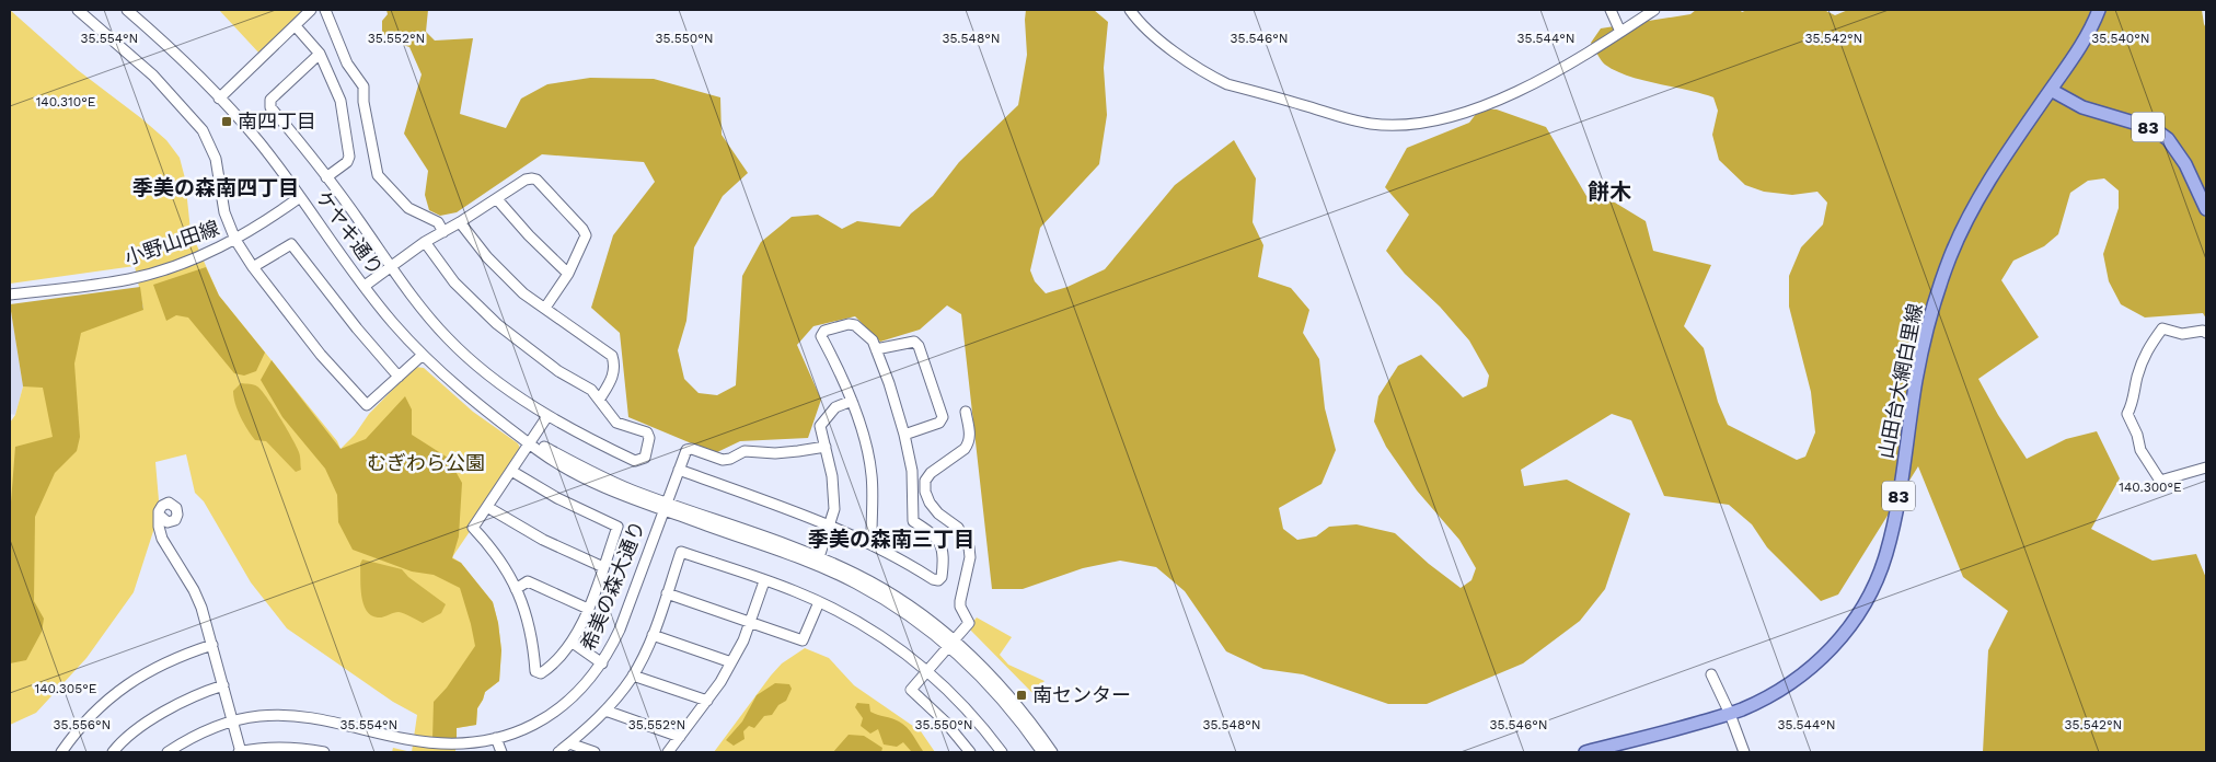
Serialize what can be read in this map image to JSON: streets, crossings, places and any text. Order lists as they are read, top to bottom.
{
  "streets": {
    "main road": ["83", "山田台大網白里線"],
    "street": ["ケヤキ通り", "小野山田線", "希美の森大通り"]
  },
  "crossings": [
    ["83", "山田台大網白里線"],
    ["ケヤキ通り", "小野山田線"],
    ["ケヤキ通り", "希美の森大通り"]
  ],
  "districts": ["季美の森南四丁目", "餅木", "季美の森南三丁目"],
  "parks": ["むぎわら公園"],
  "places": {
    "transit": ["南四丁目", "南センター"]
  },
  "coordinates": [
    "35.540°N",
    "35.554°N",
    "35.552°N",
    "35.550°N",
    "35.548°N",
    "35.546°N",
    "35.544°N",
    "35.542°N",
    "140.310°E",
    "140.300°E",
    "140.305°E",
    "35.556°N"
  ]
}
